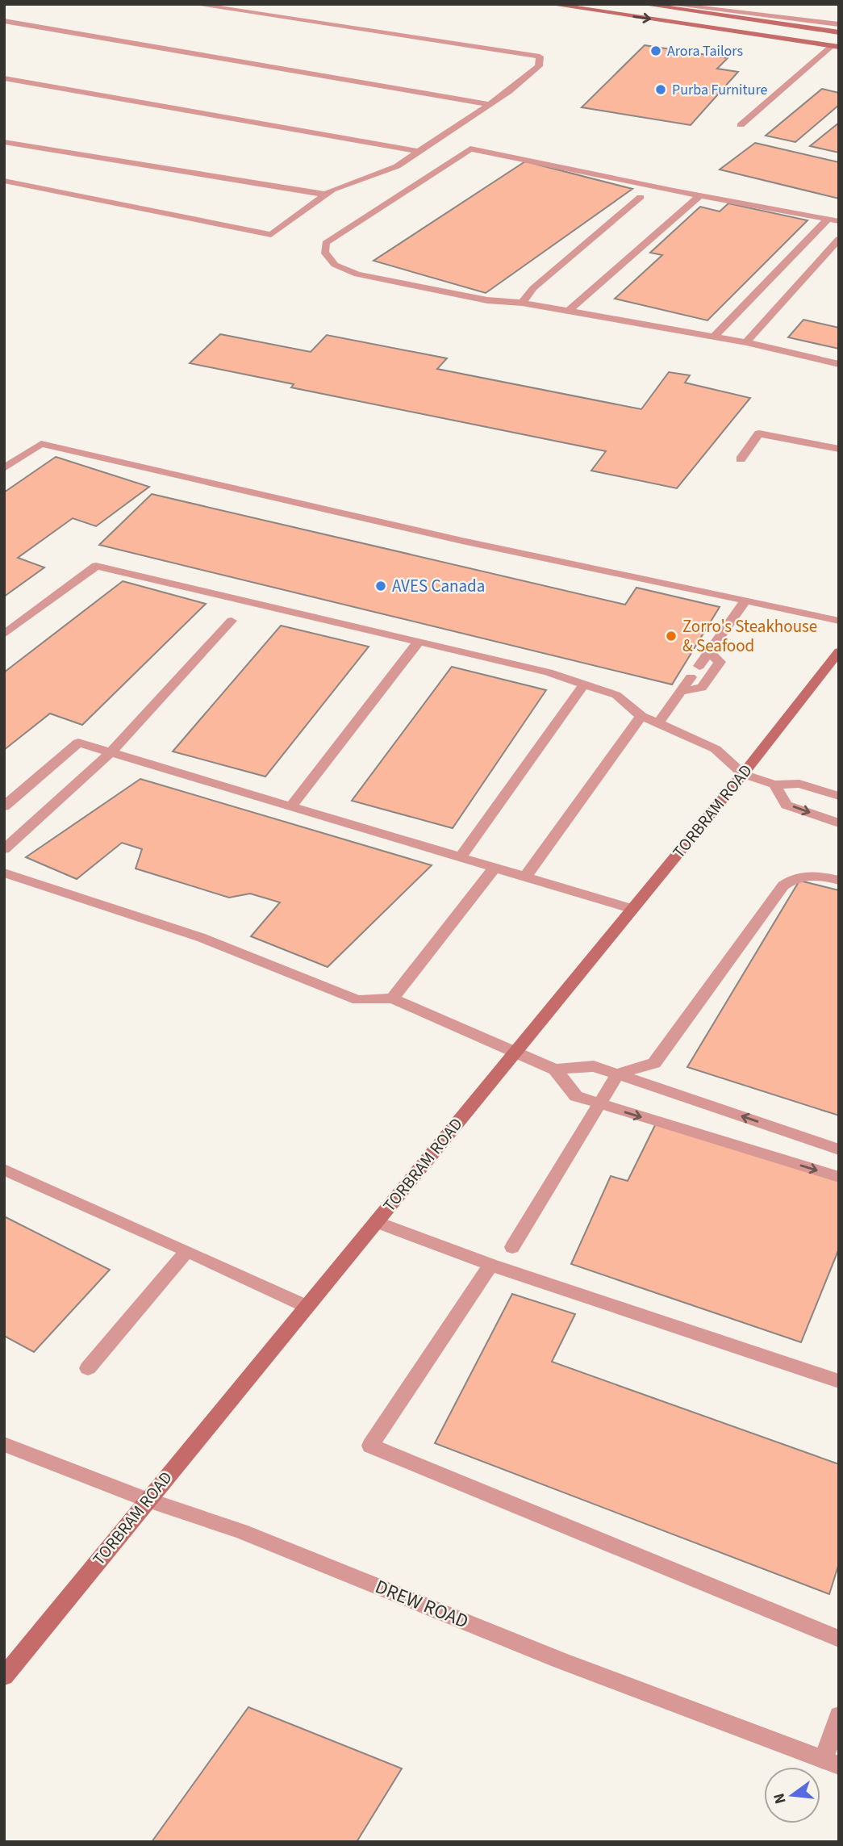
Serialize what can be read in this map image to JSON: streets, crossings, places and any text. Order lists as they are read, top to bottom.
{
  "streets": {
    "main road": ["TORBRAM ROAD"],
    "street": ["DREW ROAD"]
  },
  "crossings": [
    ["TORBRAM ROAD", "DREW ROAD"]
  ],
  "places": [
    "Arora Tailors",
    "Purba Furniture",
    "AVES Canada",
    "Zorro's Steakhouse & Seafood"
  ],
  "north": "left"
}
